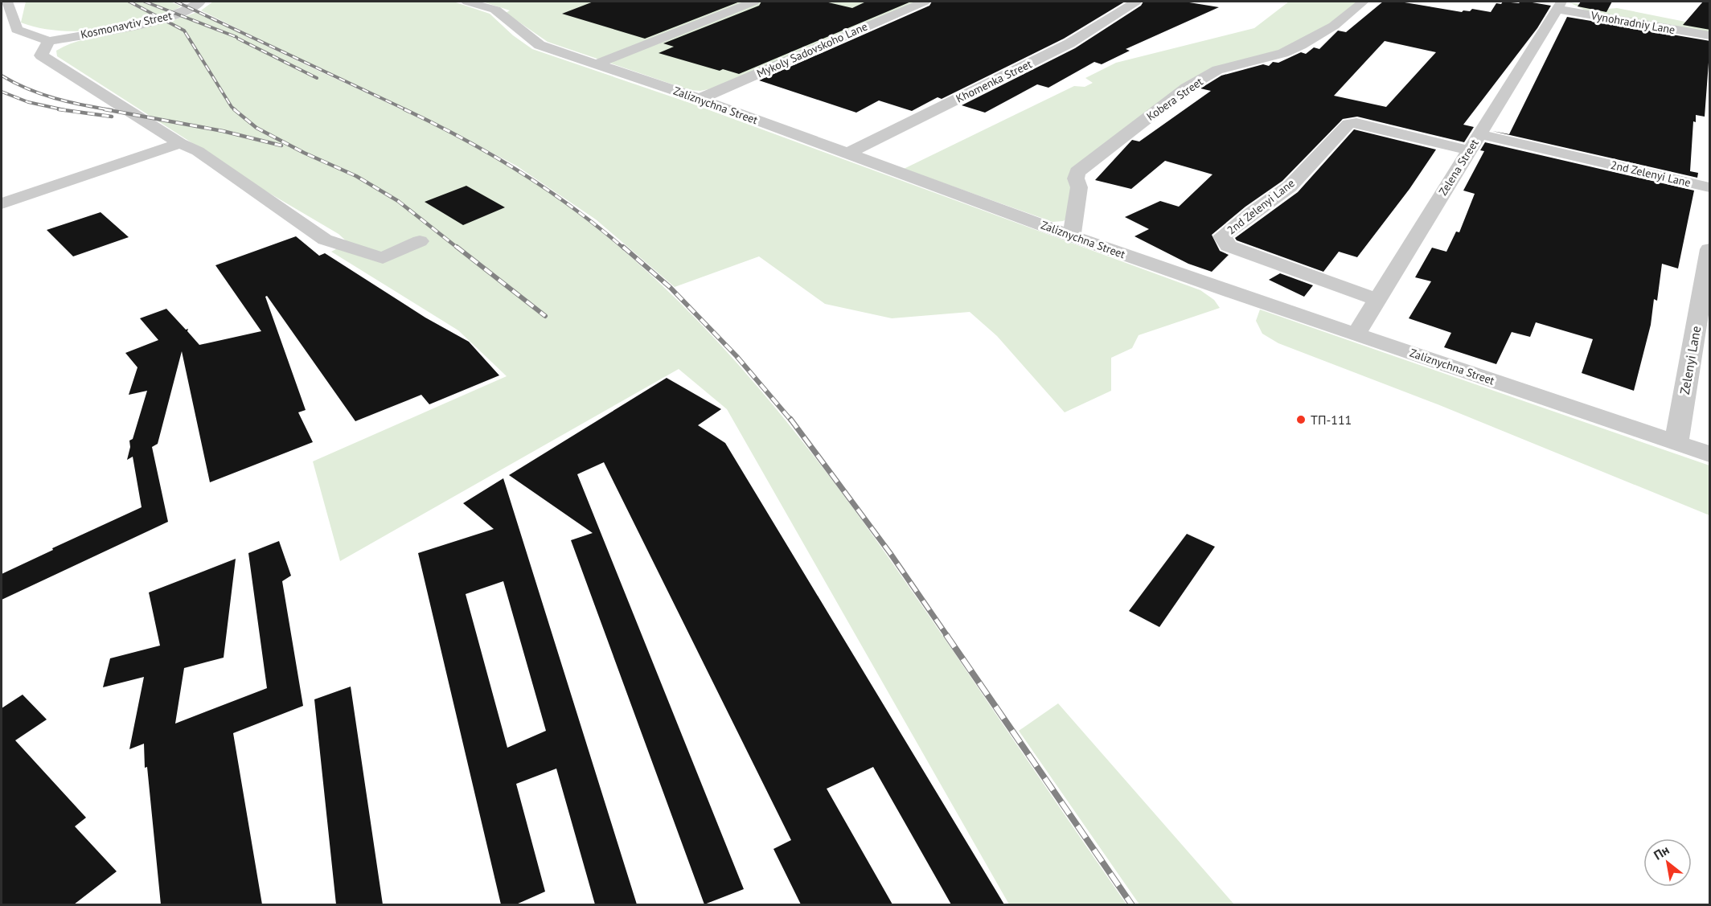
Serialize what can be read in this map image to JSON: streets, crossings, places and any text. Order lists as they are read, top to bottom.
{
  "streets": {
    "street": [
      "Vynohradniy Lane",
      "Kosmonavtiv Street",
      "Mykoly Sadovskoho Lane",
      "Khomenka Street",
      "Kobera Street",
      "Zaliznychna Street",
      "Zelena Street",
      "2nd Zelenyi Lane",
      "Zelenyi Lane"
    ]
  },
  "crossings": [
    ["Vynohradniy Lane", "Zelena Street"],
    ["Mykoly Sadovskoho Lane", "Zaliznychna Street"],
    ["Khomenka Street", "Zaliznychna Street"],
    ["Kobera Street", "Zaliznychna Street"],
    ["Zaliznychna Street", "Zelena Street"],
    ["Zaliznychna Street", "Zelenyi Lane"],
    ["Zelena Street", "2nd Zelenyi Lane"]
  ],
  "places": ["ТП-111"],
  "north": "top left"
}
